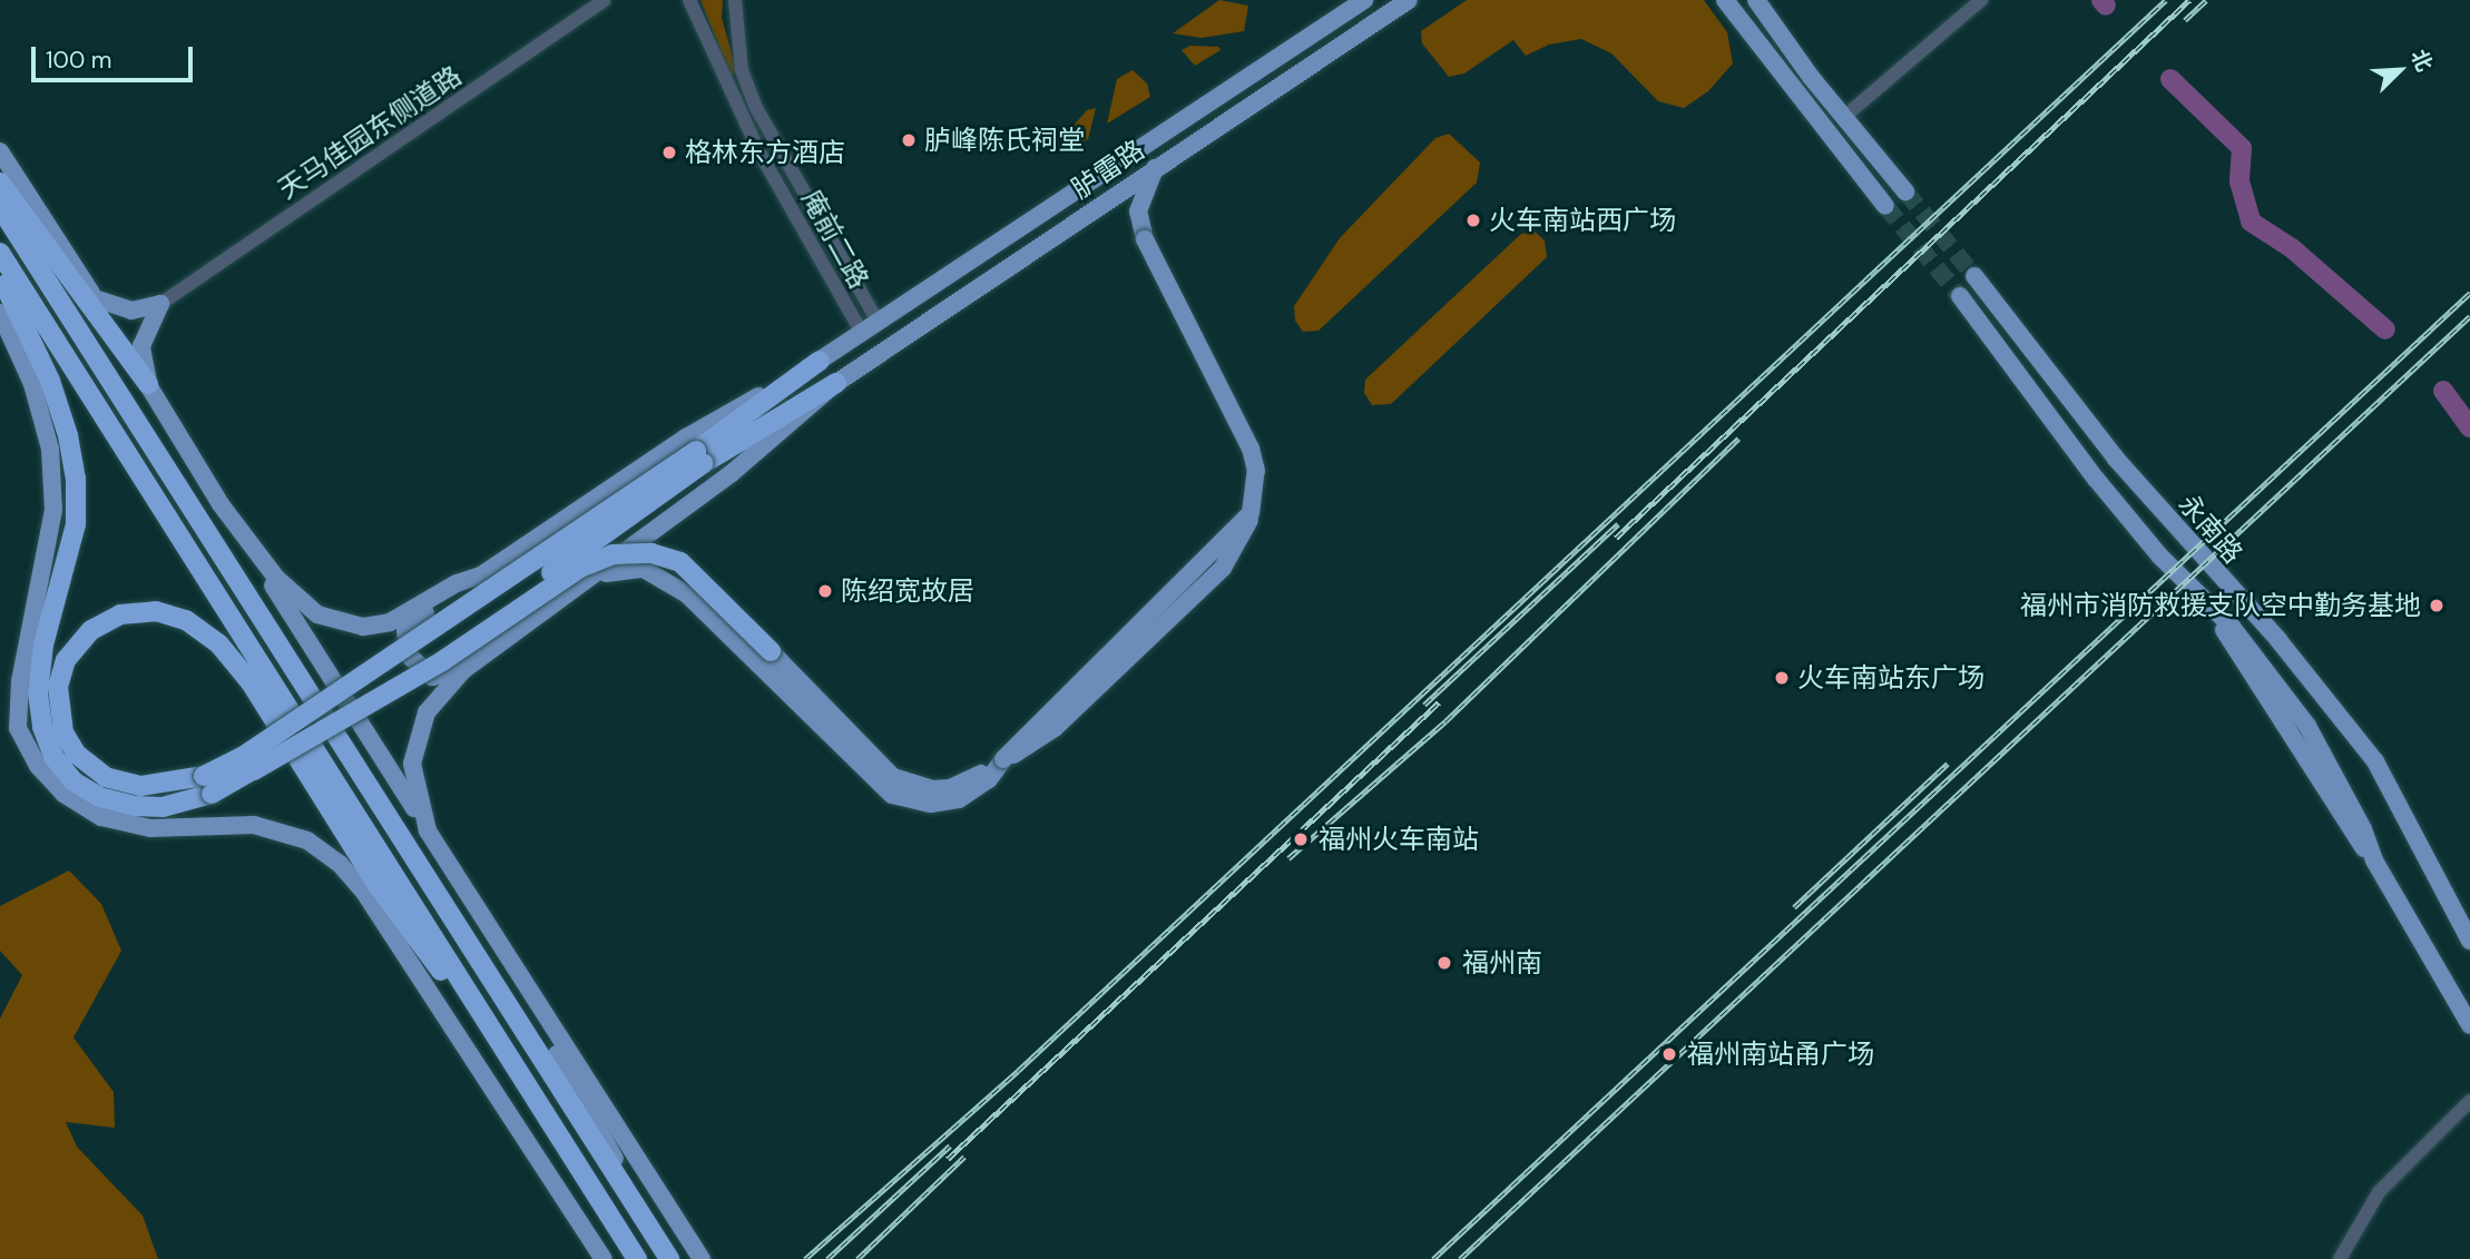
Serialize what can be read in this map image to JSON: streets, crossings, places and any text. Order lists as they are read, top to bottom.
{
  "streets": {
    "main road": ["胪雷路", "永南路"],
    "street": ["天马佳园东侧道路", "庵前二路"]
  },
  "crossings": [
    ["胪雷路", "庵前二路"]
  ],
  "places": [
    "胪峰陈氏祠堂",
    "格林东方酒店",
    "火车南站西广场",
    "陈绍宽故居",
    "福州市消防救援支队空中勤务基地",
    "火车南站东广场",
    "福州火车南站",
    "福州南",
    "福州南站甬广场"
  ],
  "scale_bar": "100 m",
  "north": "top right"
}
